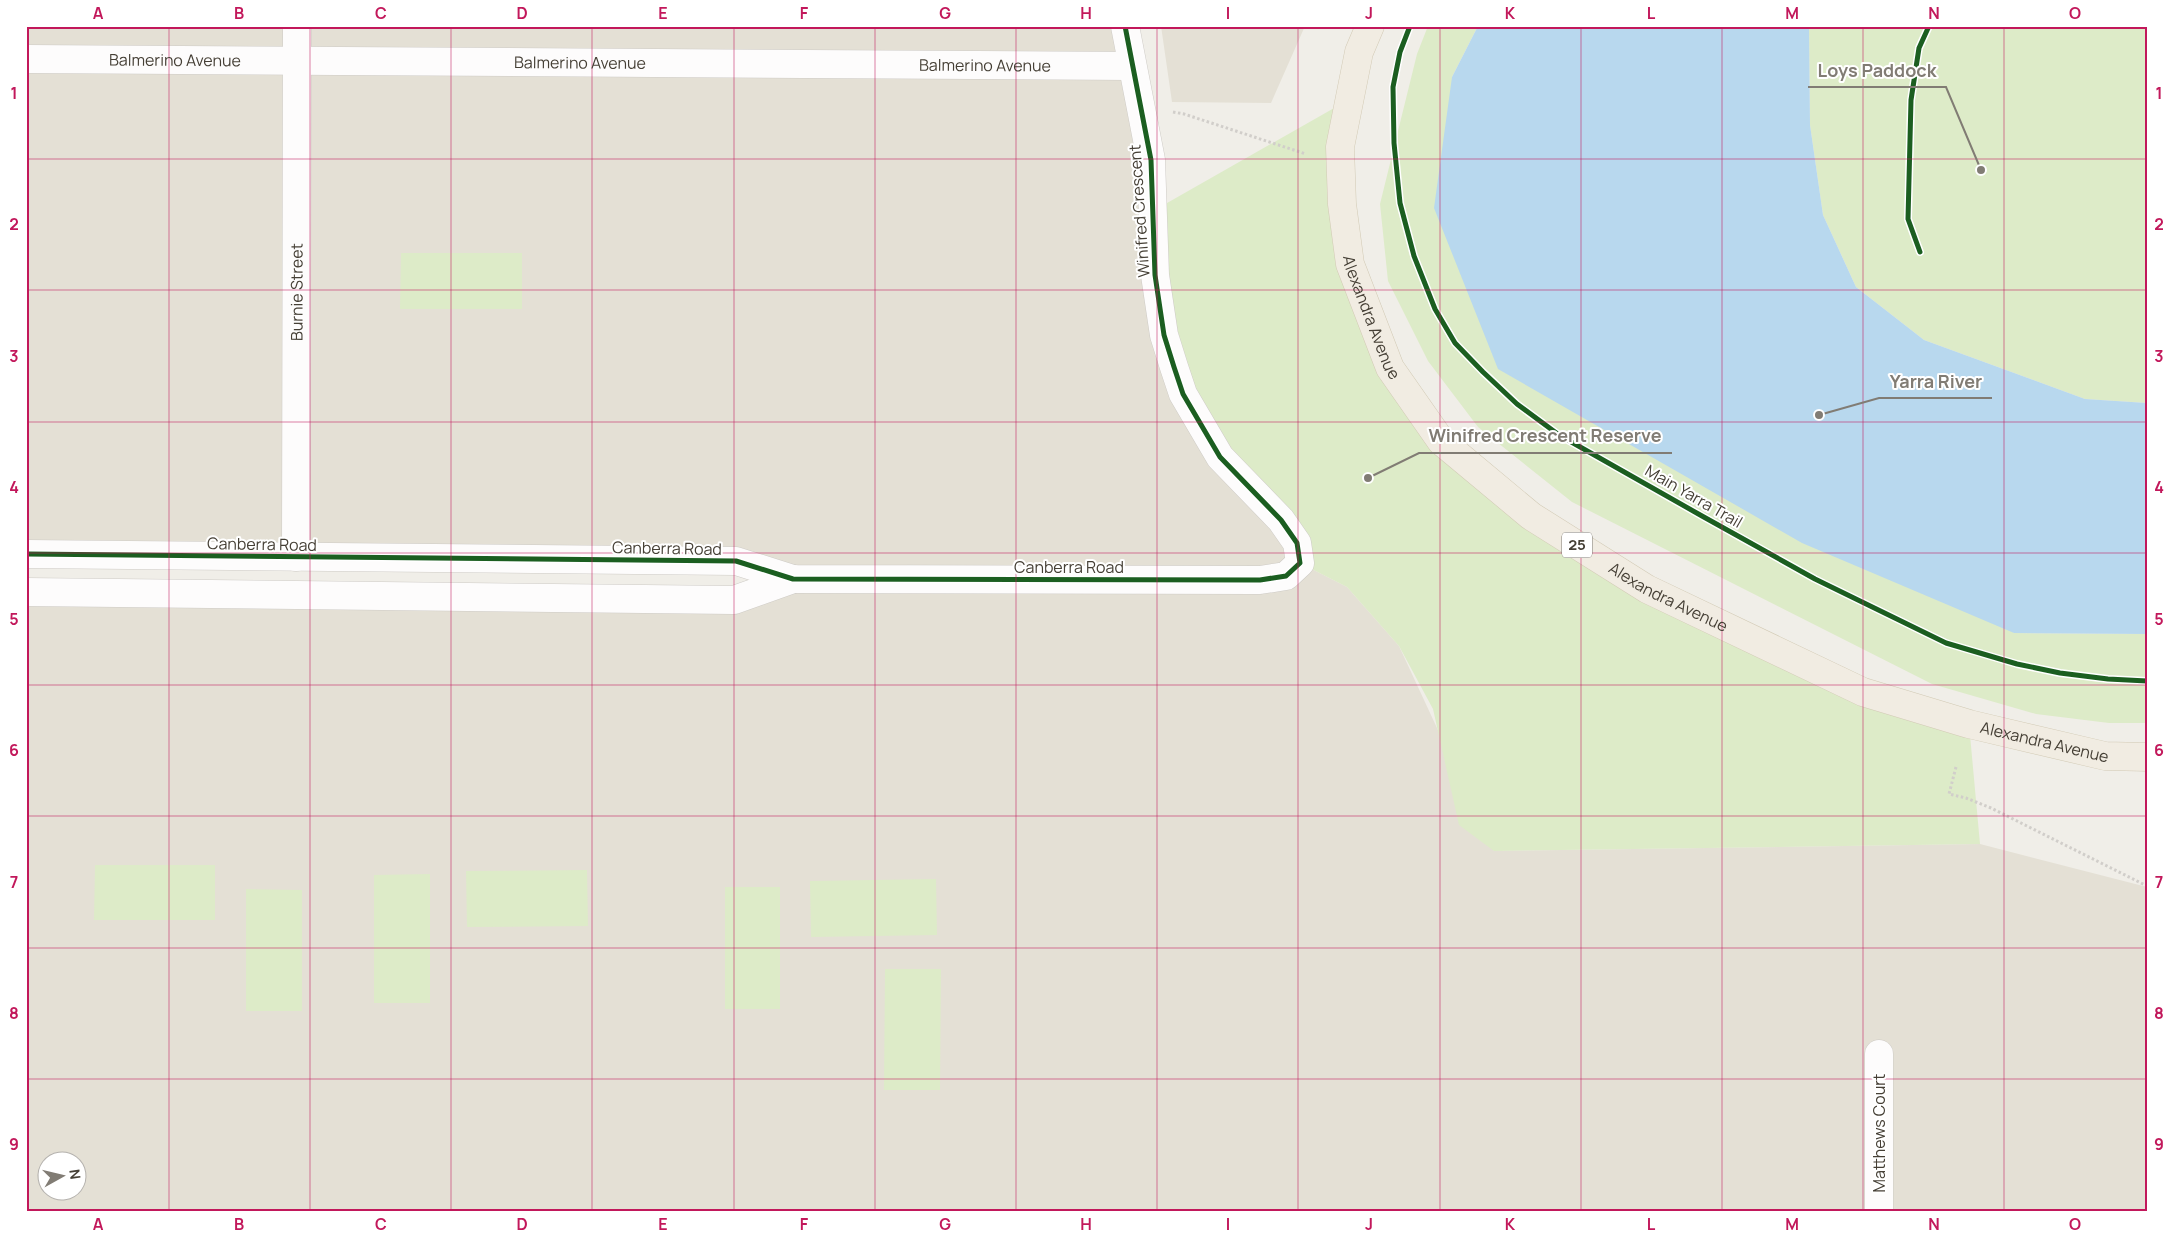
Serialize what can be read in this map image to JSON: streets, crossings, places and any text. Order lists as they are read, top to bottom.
{
  "streets": {
    "main road": ["Alexandra Avenue", "25"],
    "street": [
      "Balmerino Avenue",
      "Winifred Crescent",
      "Burnie Street",
      "Canberra Road",
      "Matthews Court"
    ],
    "cycle path": ["Main Yarra Trail"]
  },
  "crossings": [
    ["Balmerino Avenue", "Winifred Crescent"],
    ["Balmerino Avenue", "Burnie Street"],
    ["Winifred Crescent", "Canberra Road"],
    ["Burnie Street", "Canberra Road"]
  ],
  "places": ["Loys Paddock", "Yarra River", "Winifred Crescent Reserve"],
  "north": "right",
  "grid": {
    "columns": [
      "A",
      "B",
      "C",
      "D",
      "E",
      "F",
      "G",
      "H",
      "I",
      "J",
      "K",
      "L",
      "M",
      "N",
      "O"
    ],
    "rows": [
      "1",
      "2",
      "3",
      "4",
      "5",
      "6",
      "7",
      "8",
      "9"
    ]
  }
}
